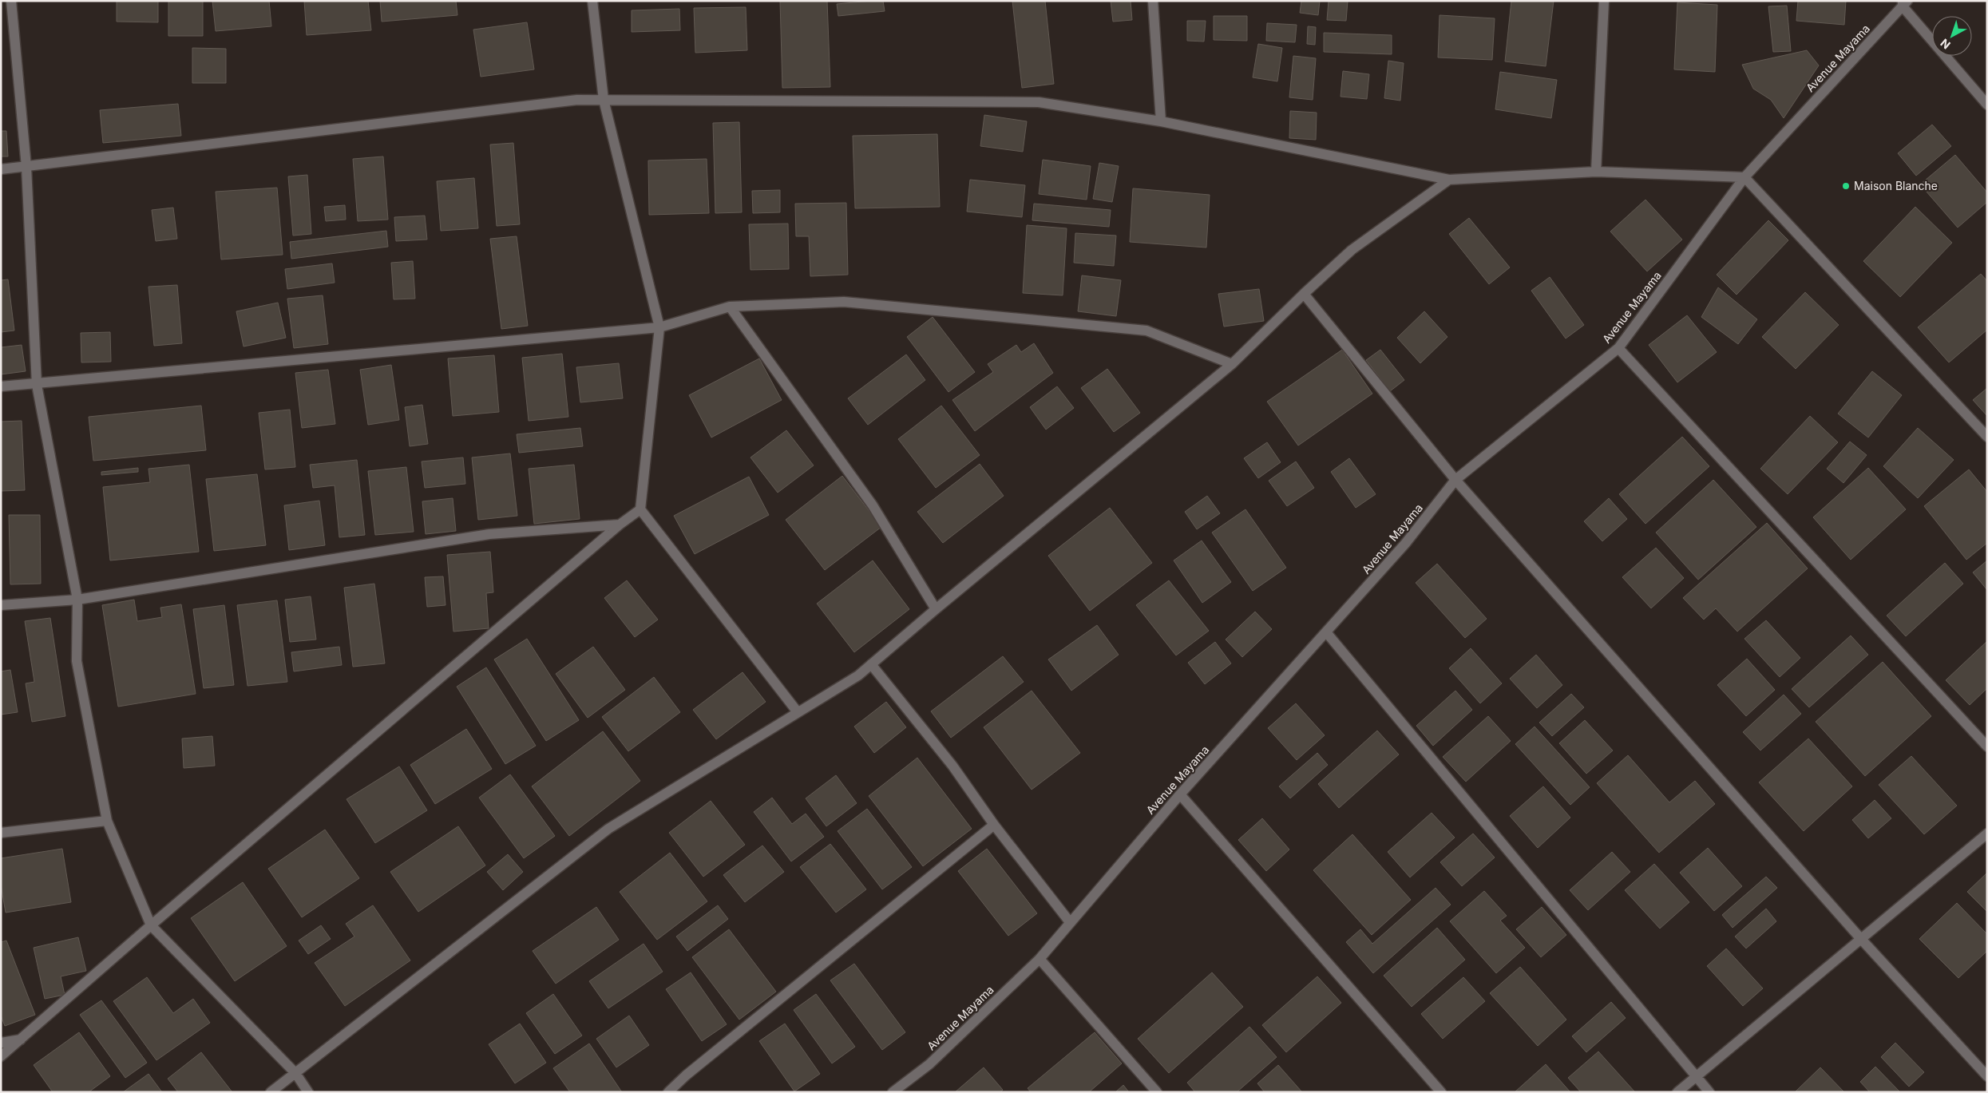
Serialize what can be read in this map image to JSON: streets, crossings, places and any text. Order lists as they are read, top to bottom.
{
  "streets": {
    "street": ["Avenue Mayama"]
  },
  "places": ["Maison Blanche"],
  "north": "bottom left"
}
